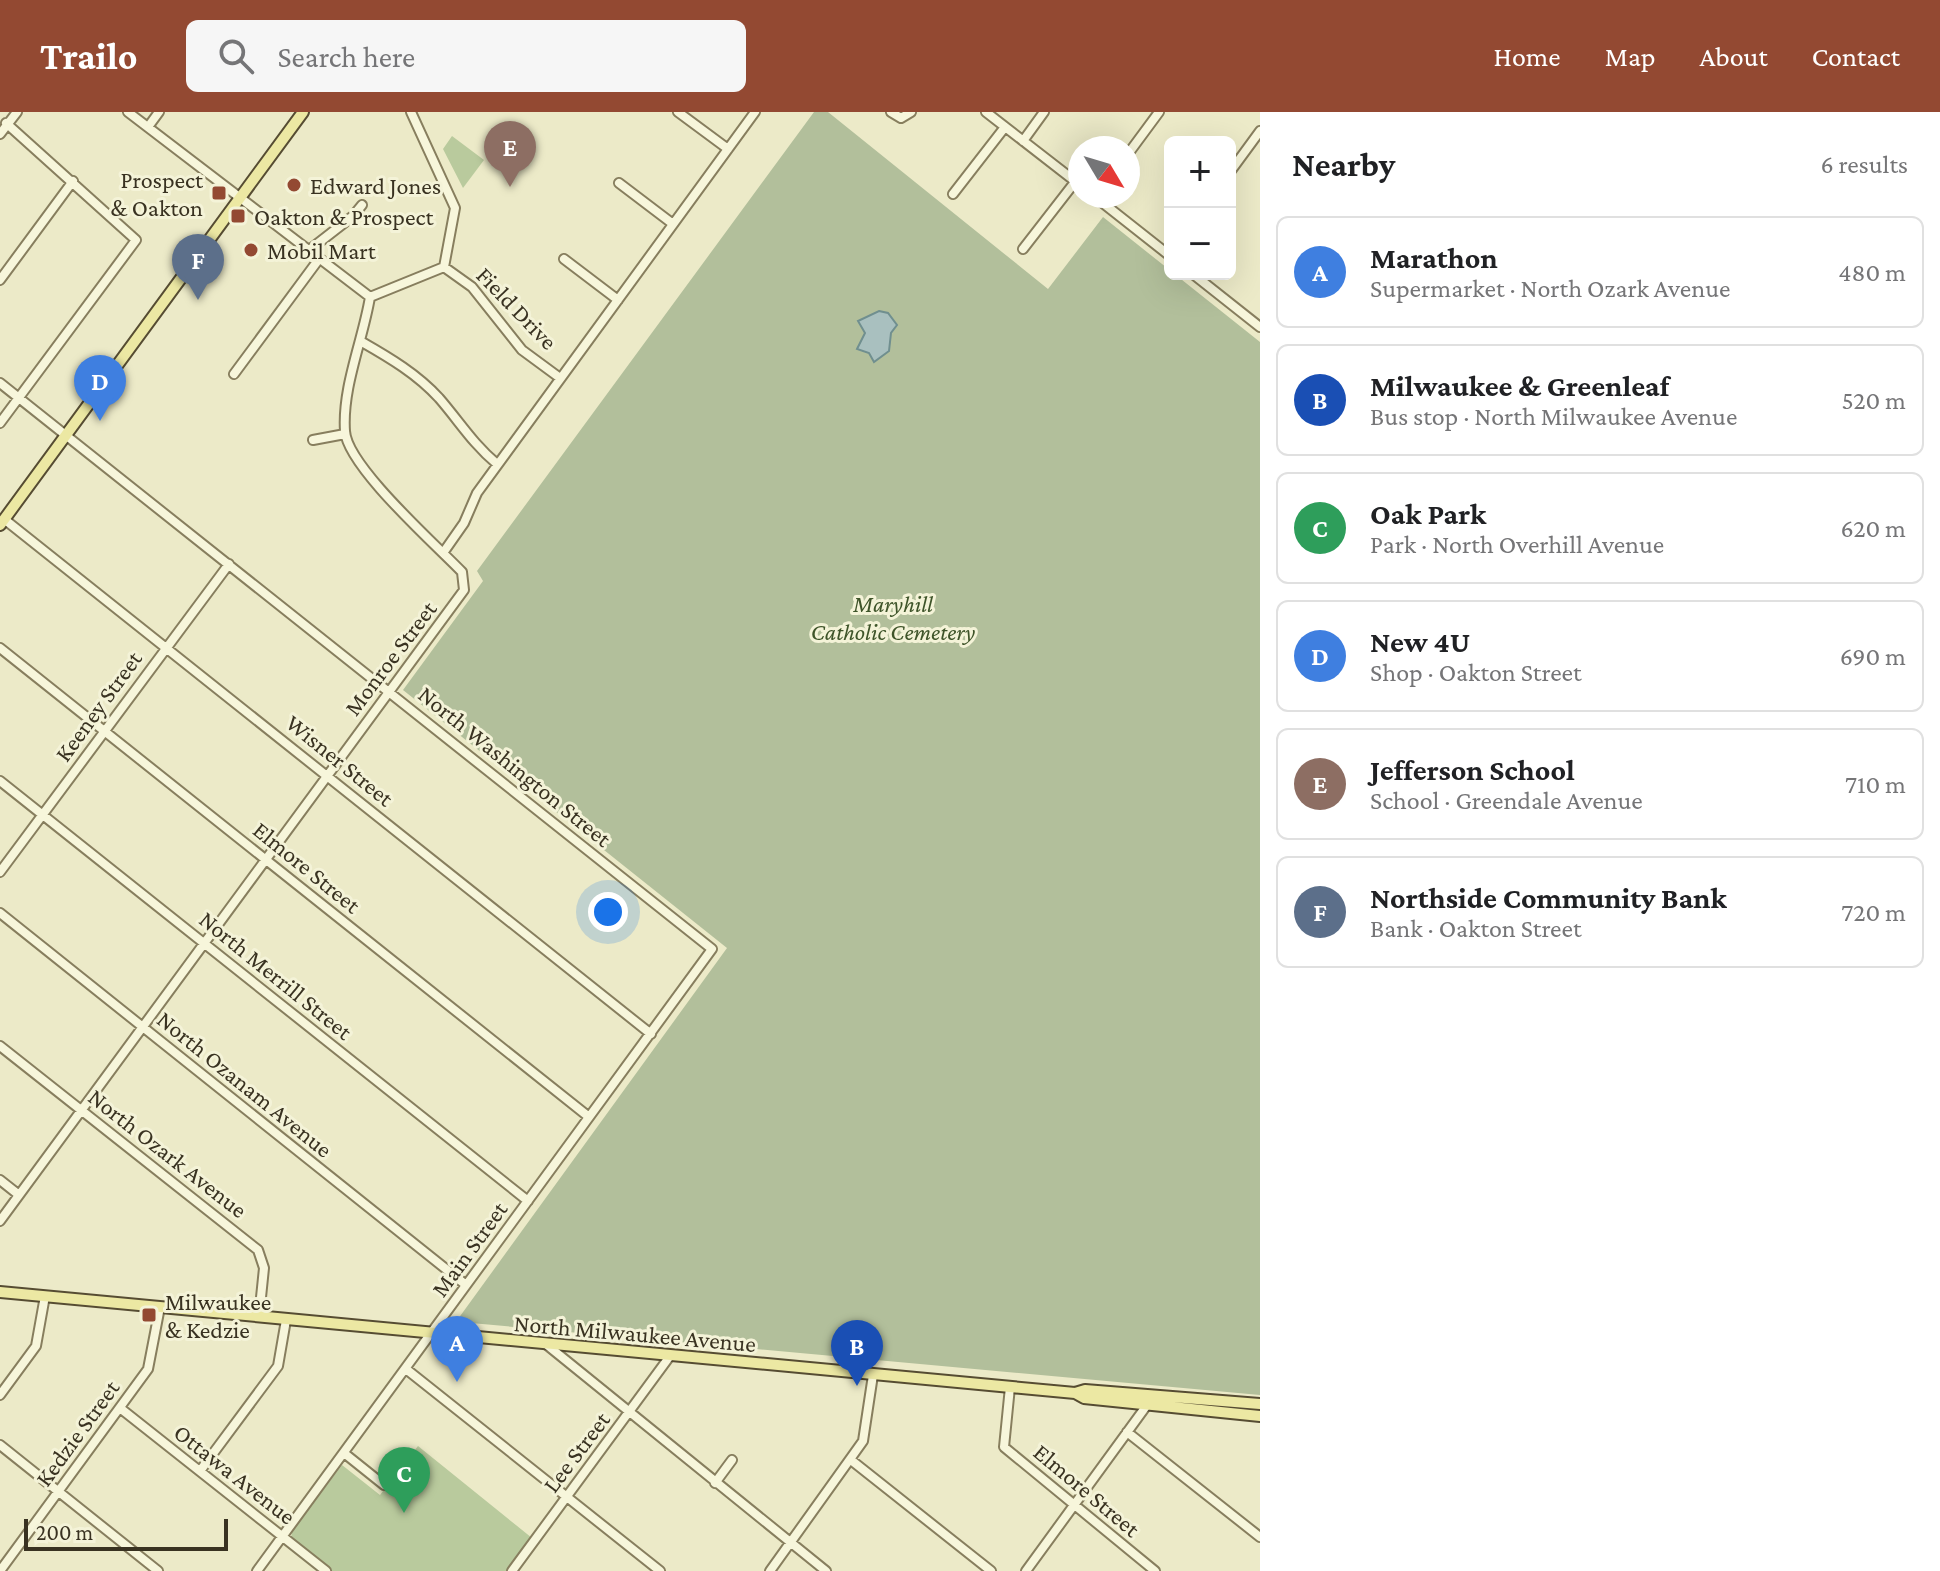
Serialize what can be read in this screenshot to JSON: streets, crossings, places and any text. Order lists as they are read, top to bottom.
{
  "streets": {
    "main road": ["North Milwaukee Avenue"],
    "street": [
      "Field Drive",
      "Monroe Street",
      "Keeney Street",
      "Wisner Street",
      "North Washington Street",
      "Elmore Street",
      "North Merrill Street",
      "North Ozanam Avenue",
      "North Ozark Avenue",
      "Main Street",
      "Kedzie Street",
      "Lee Street",
      "Ottawa Avenue"
    ]
  },
  "crossings": [
    ["Monroe Street", "Wisner Street"],
    ["Monroe Street", "North Washington Street"],
    ["Monroe Street", "Elmore Street"],
    ["Monroe Street", "North Merrill Street"],
    ["Monroe Street", "North Ozanam Avenue"],
    ["Monroe Street", "North Ozark Avenue"],
    ["Keeney Street", "Wisner Street"],
    ["Keeney Street", "North Washington Street"],
    ["Keeney Street", "Elmore Street"],
    ["Keeney Street", "North Merrill Street"],
    ["Wisner Street", "Main Street"],
    ["North Washington Street", "Main Street"],
    ["Elmore Street", "Main Street"],
    ["Elmore Street", "North Milwaukee Avenue"],
    ["North Merrill Street", "Main Street"],
    ["North Ozanam Avenue", "Main Street"],
    ["North Ozark Avenue", "North Milwaukee Avenue"],
    ["Main Street", "North Milwaukee Avenue"],
    ["Main Street", "Ottawa Avenue"],
    ["North Milwaukee Avenue", "Kedzie Street"],
    ["North Milwaukee Avenue", "Lee Street"],
    ["Kedzie Street", "Ottawa Avenue"]
  ],
  "parks": ["Maryhill Catholic Cemetery"],
  "places": {
    "other": ["Edward Jones", "Mobil Mart"],
    "transit": ["Prospect & Oakton", "Oakton & Prospect", "Milwaukee & Kedzie"]
  },
  "scale_bar": "200 m",
  "north": "bottom right",
  "page": {
    "header": "Trailo",
    "search": "Search here",
    "nav": [
      "Home",
      "Map",
      "About",
      "Contact"
    ],
    "heading": ["Nearby", "6 results"],
    "pins": [
      "E",
      "F",
      "D",
      "A",
      "B",
      "C"
    ],
    "map_buttons": ["+", "−"],
    "list": [
      {
        "mark": "A",
        "name": "Marathon",
        "note": "Supermarket · North Ozark Avenue",
        "value": "480 m"
      },
      {
        "mark": "B",
        "name": "Milwaukee & Greenleaf",
        "note": "Bus stop · North Milwaukee Avenue",
        "value": "520 m"
      },
      {
        "mark": "C",
        "name": "Oak Park",
        "note": "Park · North Overhill Avenue",
        "value": "620 m"
      },
      {
        "mark": "D",
        "name": "New 4U",
        "note": "Shop · Oakton Street",
        "value": "690 m"
      },
      {
        "mark": "E",
        "name": "Jefferson School",
        "note": "School · Greendale Avenue",
        "value": "710 m"
      },
      {
        "mark": "F",
        "name": "Northside Community Bank",
        "note": "Bank · Oakton Street",
        "value": "720 m"
      }
    ],
    "scale": "200 m"
  }
}
